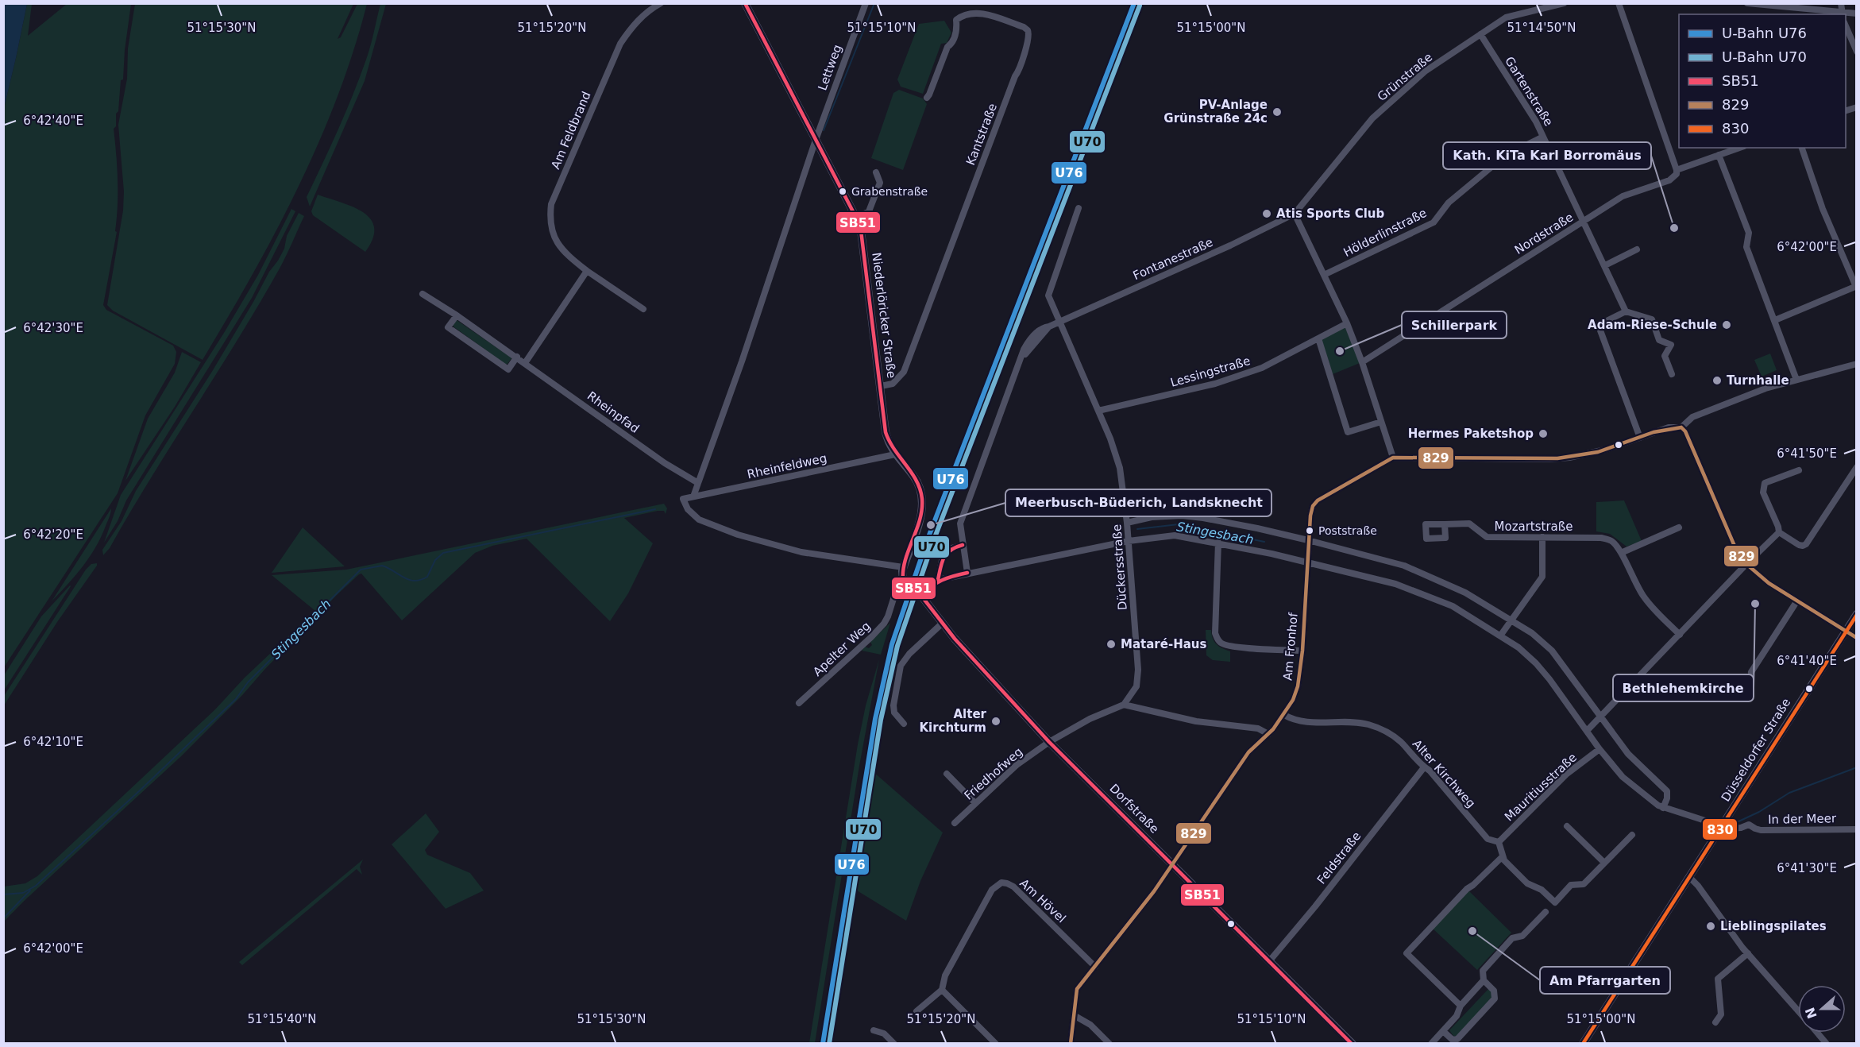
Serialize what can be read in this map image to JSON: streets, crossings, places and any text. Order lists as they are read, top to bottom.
{
  "streets": {
    "main road": ["Niederlöricker Straße", "Düsseldorfer Straße", "Dorfstraße"],
    "street": [
      "Lettweg",
      "Grünstraße",
      "Gartenstraße",
      "Am Feldbrand",
      "Kantstraße",
      "Hölderlinstraße",
      "Nordstraße",
      "Fontanestraße",
      "Lessingstraße",
      "Rheinpfad",
      "Rheinfeldweg",
      "Mozartstraße",
      "Dückersstraße",
      "Am Fronhof",
      "Apelter Weg",
      "Friedhofweg",
      "Alter Kirchweg",
      "Mauritiusstraße",
      "In der Meer",
      "Feldstraße",
      "Am Hövel"
    ]
  },
  "crossings": [
    ["Lettweg", "Niederlöricker Straße"],
    ["Grünstraße", "Gartenstraße"],
    ["Grünstraße", "Fontanestraße"],
    ["Gartenstraße", "Hölderlinstraße"],
    ["Gartenstraße", "Nordstraße"],
    ["Kantstraße", "Niederlöricker Straße"],
    ["Fontanestraße", "Dückersstraße"],
    ["Niederlöricker Straße", "Rheinfeldweg"],
    ["Niederlöricker Straße", "Apelter Weg"],
    ["Niederlöricker Straße", "Dorfstraße"],
    ["Lessingstraße", "Dückersstraße"],
    ["Am Fronhof", "Alter Kirchweg"],
    ["Am Fronhof", "Dorfstraße"],
    ["Am Fronhof", "Am Hövel"],
    ["Apelter Weg", "Dorfstraße"],
    ["Düsseldorfer Straße", "In der Meer"],
    ["Friedhofweg", "Dorfstraße"],
    ["Alter Kirchweg", "Mauritiusstraße"],
    ["Alter Kirchweg", "Feldstraße"],
    ["Dorfstraße", "Feldstraße"]
  ],
  "water": ["Stingesbach"],
  "places": [
    "PV-Anlage Grünstraße 24c",
    "Grabenstraße",
    "Atis Sports Club",
    "Kath. KiTa Karl Borromäus",
    "Adam-Riese-Schule",
    "Schillerpark",
    "Turnhalle",
    "Hermes Paketshop",
    "Meerbusch-Büderich, Landsknecht",
    "Poststraße",
    "Bethlehemkirche",
    "Mataré-Haus",
    "Alter Kirchturm",
    "Lieblingspilates",
    "Am Pfarrgarten"
  ],
  "lines": [
    "metro line U76",
    "transit line SB51",
    "metro line U70",
    "transit line 829",
    "transit line 830"
  ],
  "legend": [
    "U-Bahn U76",
    "U-Bahn U70",
    "SB51",
    "829",
    "830"
  ],
  "north": "left",
  "coordinates": [
    "51°15'30\"N",
    "51°15'20\"N",
    "51°15'10\"N",
    "51°15'00\"N",
    "51°14'50\"N",
    "6°42'40\"E",
    "6°42'00\"E",
    "6°42'30\"E",
    "6°41'50\"E",
    "6°42'20\"E",
    "6°41'40\"E",
    "6°42'10\"E",
    "6°41'30\"E",
    "51°15'40\"N"
  ]
}
